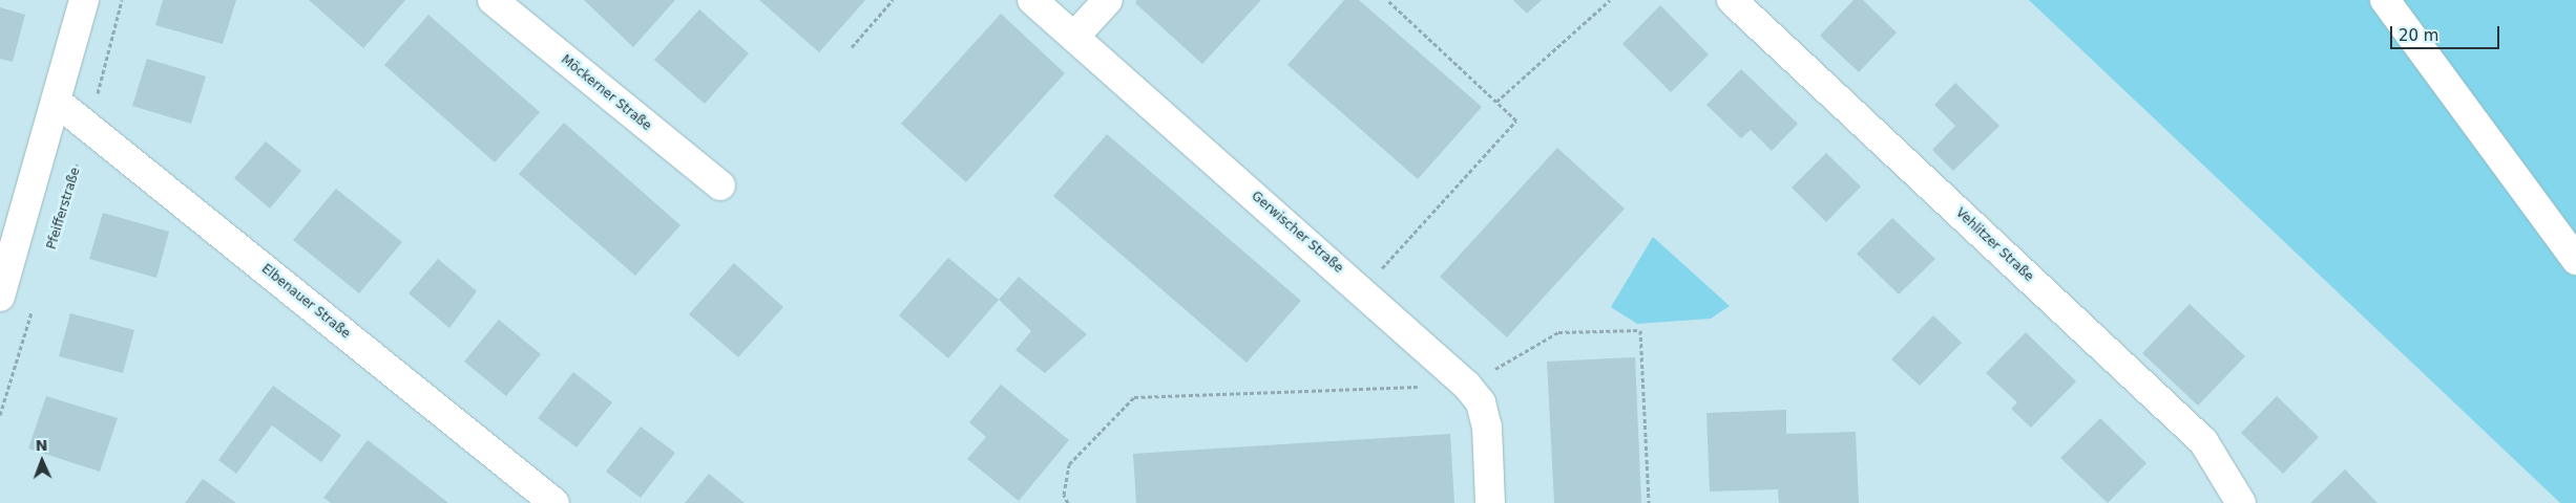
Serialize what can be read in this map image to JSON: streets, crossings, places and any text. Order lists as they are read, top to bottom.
{
  "streets": {
    "street": [
      "Möckerner Straße",
      "Gerwischer Straße",
      "Vehlitzer Straße",
      "Elbenauer Straße"
    ],
    "path": ["Pfeifferstraße"]
  },
  "crossings": [
    ["Pfeifferstraße", "Elbenauer Straße"]
  ],
  "scale_bar": "20 m",
  "north": "top"
}
